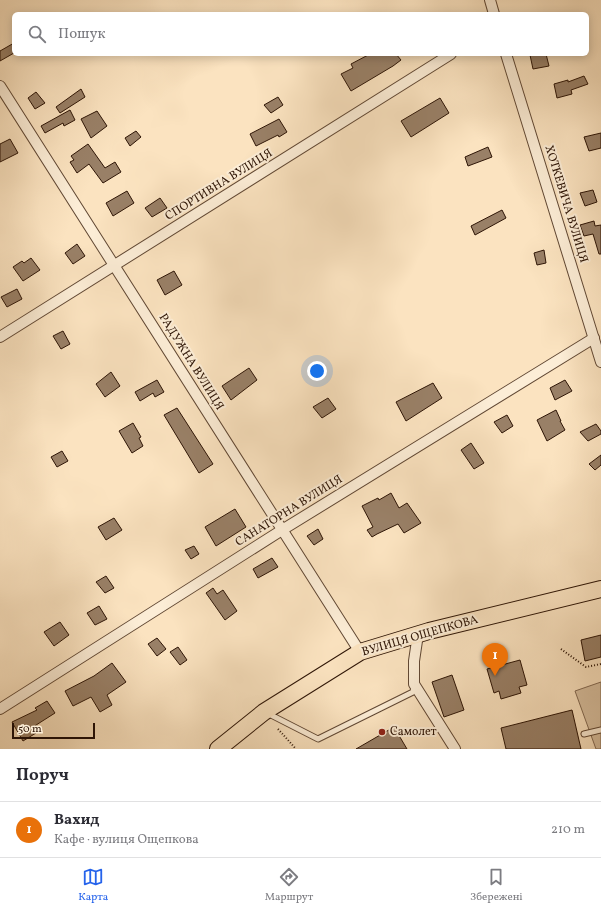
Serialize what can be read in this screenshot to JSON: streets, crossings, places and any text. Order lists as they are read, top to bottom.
{
  "streets": {
    "highway": ["ВУЛИЦЯ ОЩЕПКОВА"],
    "street": [
      "СПОРТИВНА ВУЛИЦЯ",
      "ХОТКЕВИЧА ВУЛИЦЯ",
      "РАДУЖНА ВУЛИЦЯ",
      "САНАТОРНА ВУЛИЦЯ"
    ]
  },
  "crossings": [
    ["СПОРТИВНА ВУЛИЦЯ", "РАДУЖНА ВУЛИЦЯ"],
    ["ХОТКЕВИЧА ВУЛИЦЯ", "САНАТОРНА ВУЛИЦЯ"],
    ["РАДУЖНА ВУЛИЦЯ", "САНАТОРНА ВУЛИЦЯ"],
    ["РАДУЖНА ВУЛИЦЯ", "ВУЛИЦЯ ОЩЕПКОВА"]
  ],
  "places": ["Самолет"],
  "scale_bar": "50 m",
  "page": {
    "search": "Пошук",
    "pins": "1",
    "scale": "50 m",
    "heading": "Поруч",
    "list": [
      {
        "mark": "1",
        "name": "Вахид",
        "note": "Кафе · вулиця Ощепкова",
        "value": "210 m"
      }
    ],
    "nav": ["Карта", "Маршрут", "Збережені"]
  }
}
